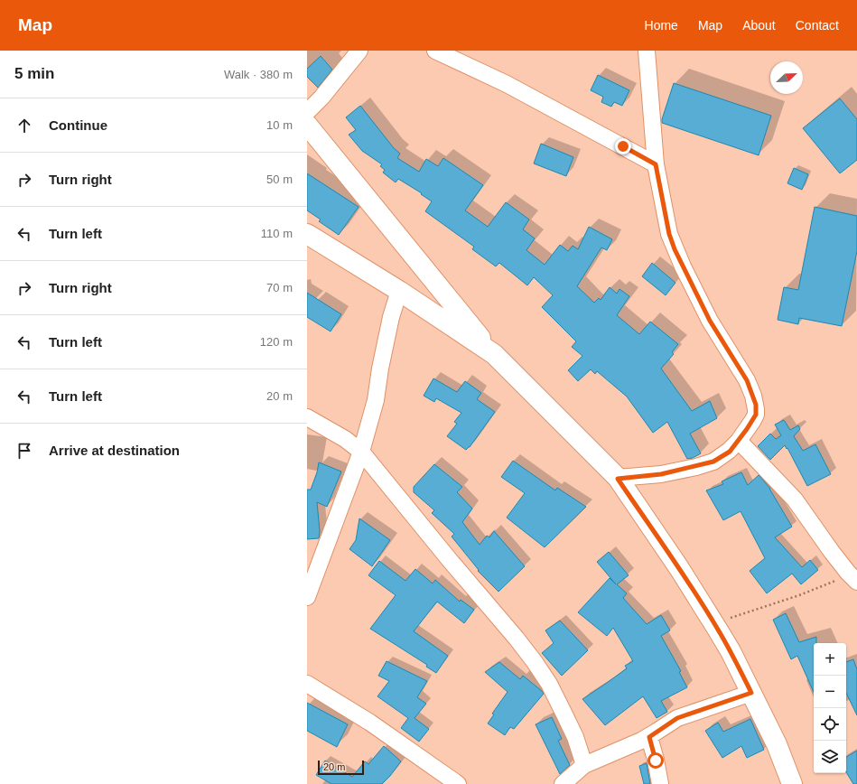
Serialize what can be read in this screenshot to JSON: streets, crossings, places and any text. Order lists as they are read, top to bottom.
{
  "scale_bar": "20 m",
  "north": "top right",
  "page": {
    "header": "Map",
    "nav": [
      "Home",
      "Map",
      "About",
      "Contact"
    ],
    "heading": ["5 min", "Walk · 380 m"],
    "list": [
      ["Continue", "10 m"],
      ["Turn right", "50 m"],
      ["Turn left", "110 m"],
      ["Turn right", "70 m"],
      ["Turn left", "120 m"],
      ["Turn left", "20 m"],
      "Arrive at destination"
    ],
    "map_buttons": ["+", "−"],
    "scale": "20 m"
  }
}
